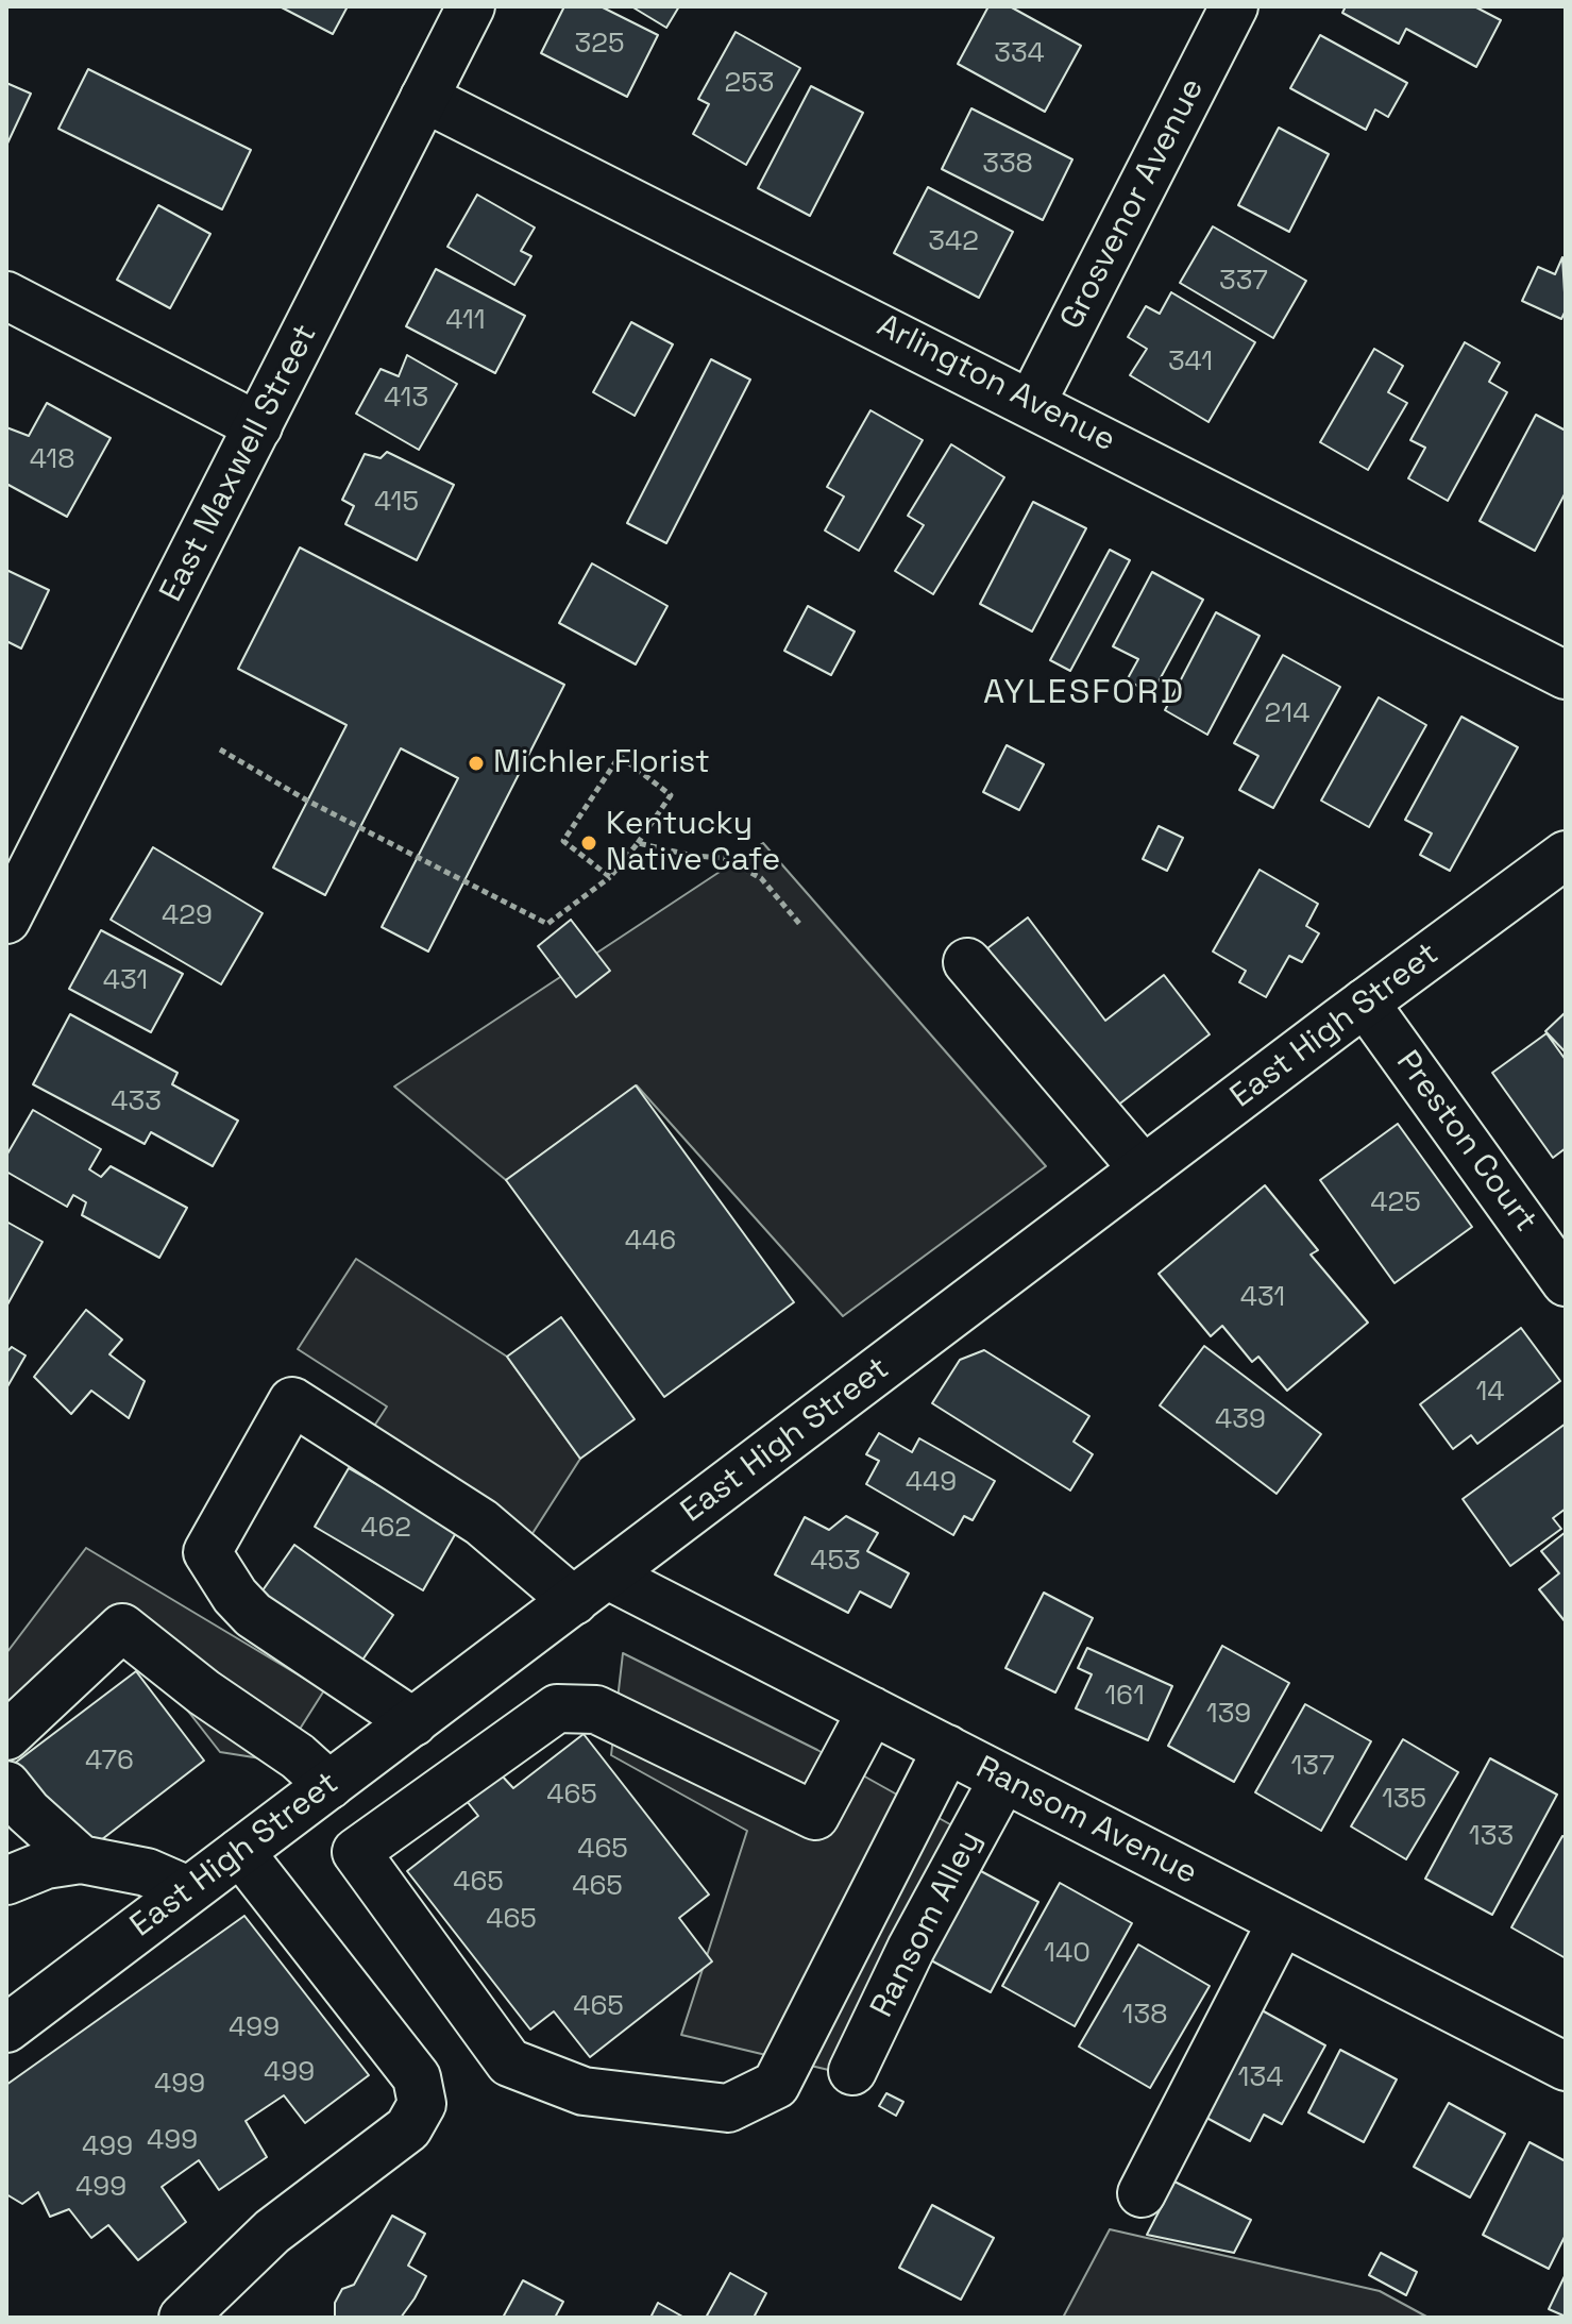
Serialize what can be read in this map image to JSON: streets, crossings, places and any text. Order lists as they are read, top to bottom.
{
  "streets": {
    "street": [
      "Grosvenor Avenue",
      "Arlington Avenue",
      "East Maxwell Street",
      "East High Street",
      "Preston Court",
      "Ransom Avenue",
      "Ransom Alley"
    ]
  },
  "crossings": [
    ["Grosvenor Avenue", "Arlington Avenue"],
    ["Arlington Avenue", "East Maxwell Street"],
    ["East High Street", "Preston Court"],
    ["East High Street", "Ransom Avenue"],
    ["Ransom Avenue", "Ransom Alley"]
  ],
  "districts": ["AYLESFORD"],
  "places": ["Michler Florist", "Kentucky Native Cafe"],
  "house_numbers": [
    "325",
    "334",
    "253",
    "338",
    "342",
    "337",
    "411",
    "341",
    "413",
    "418",
    "415",
    "214",
    "429",
    "431",
    "433",
    "425",
    "446",
    "431",
    "14",
    "439",
    "449",
    "462",
    "453",
    "161",
    "139",
    "476",
    "137",
    "465",
    "135",
    "133",
    "465",
    "465",
    "465",
    "465",
    "140",
    "465",
    "138",
    "499",
    "499",
    "134",
    "499",
    "499",
    "499",
    "499"
  ]
}
